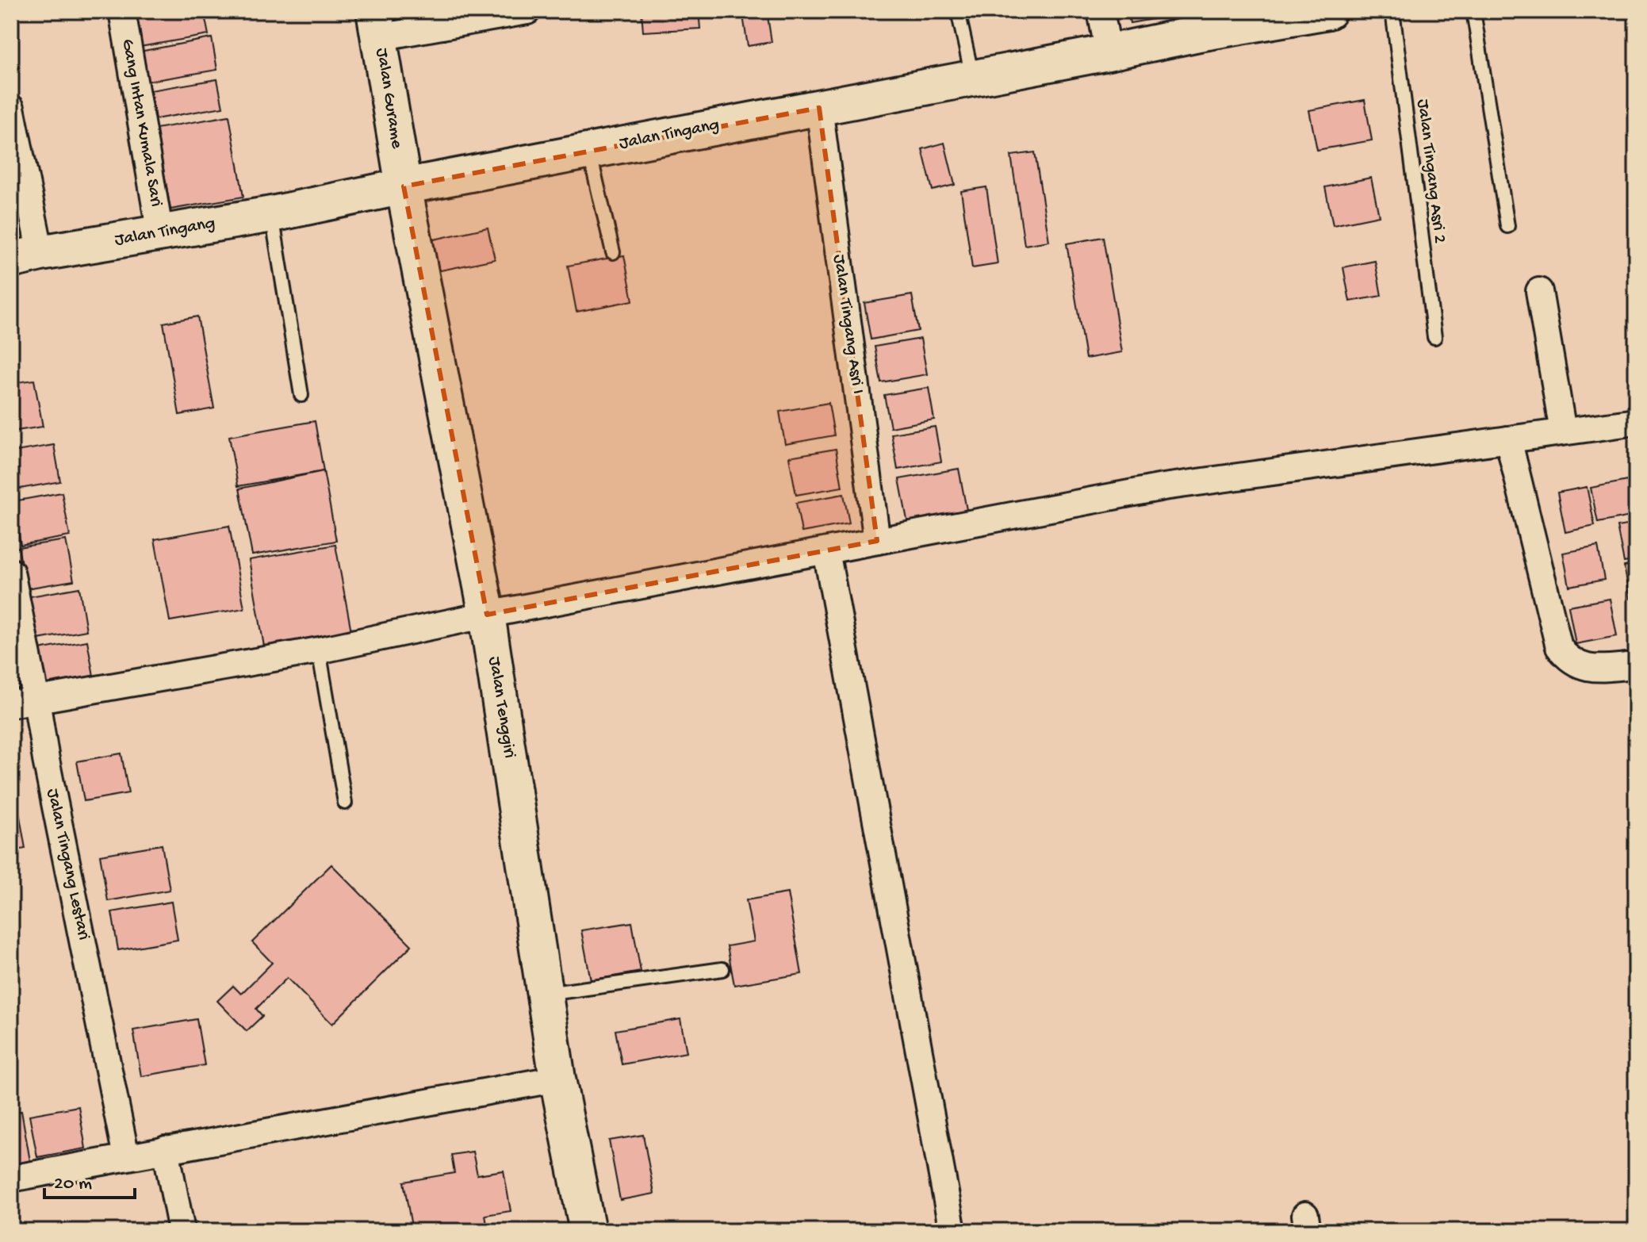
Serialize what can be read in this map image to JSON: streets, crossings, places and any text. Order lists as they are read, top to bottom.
{
  "streets": {
    "main road": ["Jalan Gurame", "Jalan Tingang", "Jalan Tenggiri"],
    "street": ["Gang Intan Kumala Sari", "Jalan Tingang Asri I", "Jalan Tingang Lestari"],
    "lane": ["Jalan Tingang Asri 2"]
  },
  "crossings": [
    ["Jalan Gurame", "Jalan Tingang"],
    ["Jalan Gurame", "Jalan Tenggiri"],
    ["Gang Intan Kumala Sari", "Jalan Tingang"],
    ["Jalan Tingang", "Jalan Tingang Asri I"],
    ["Jalan Tingang", "Jalan Tenggiri"]
  ],
  "scale_bar": "20 m"
}
